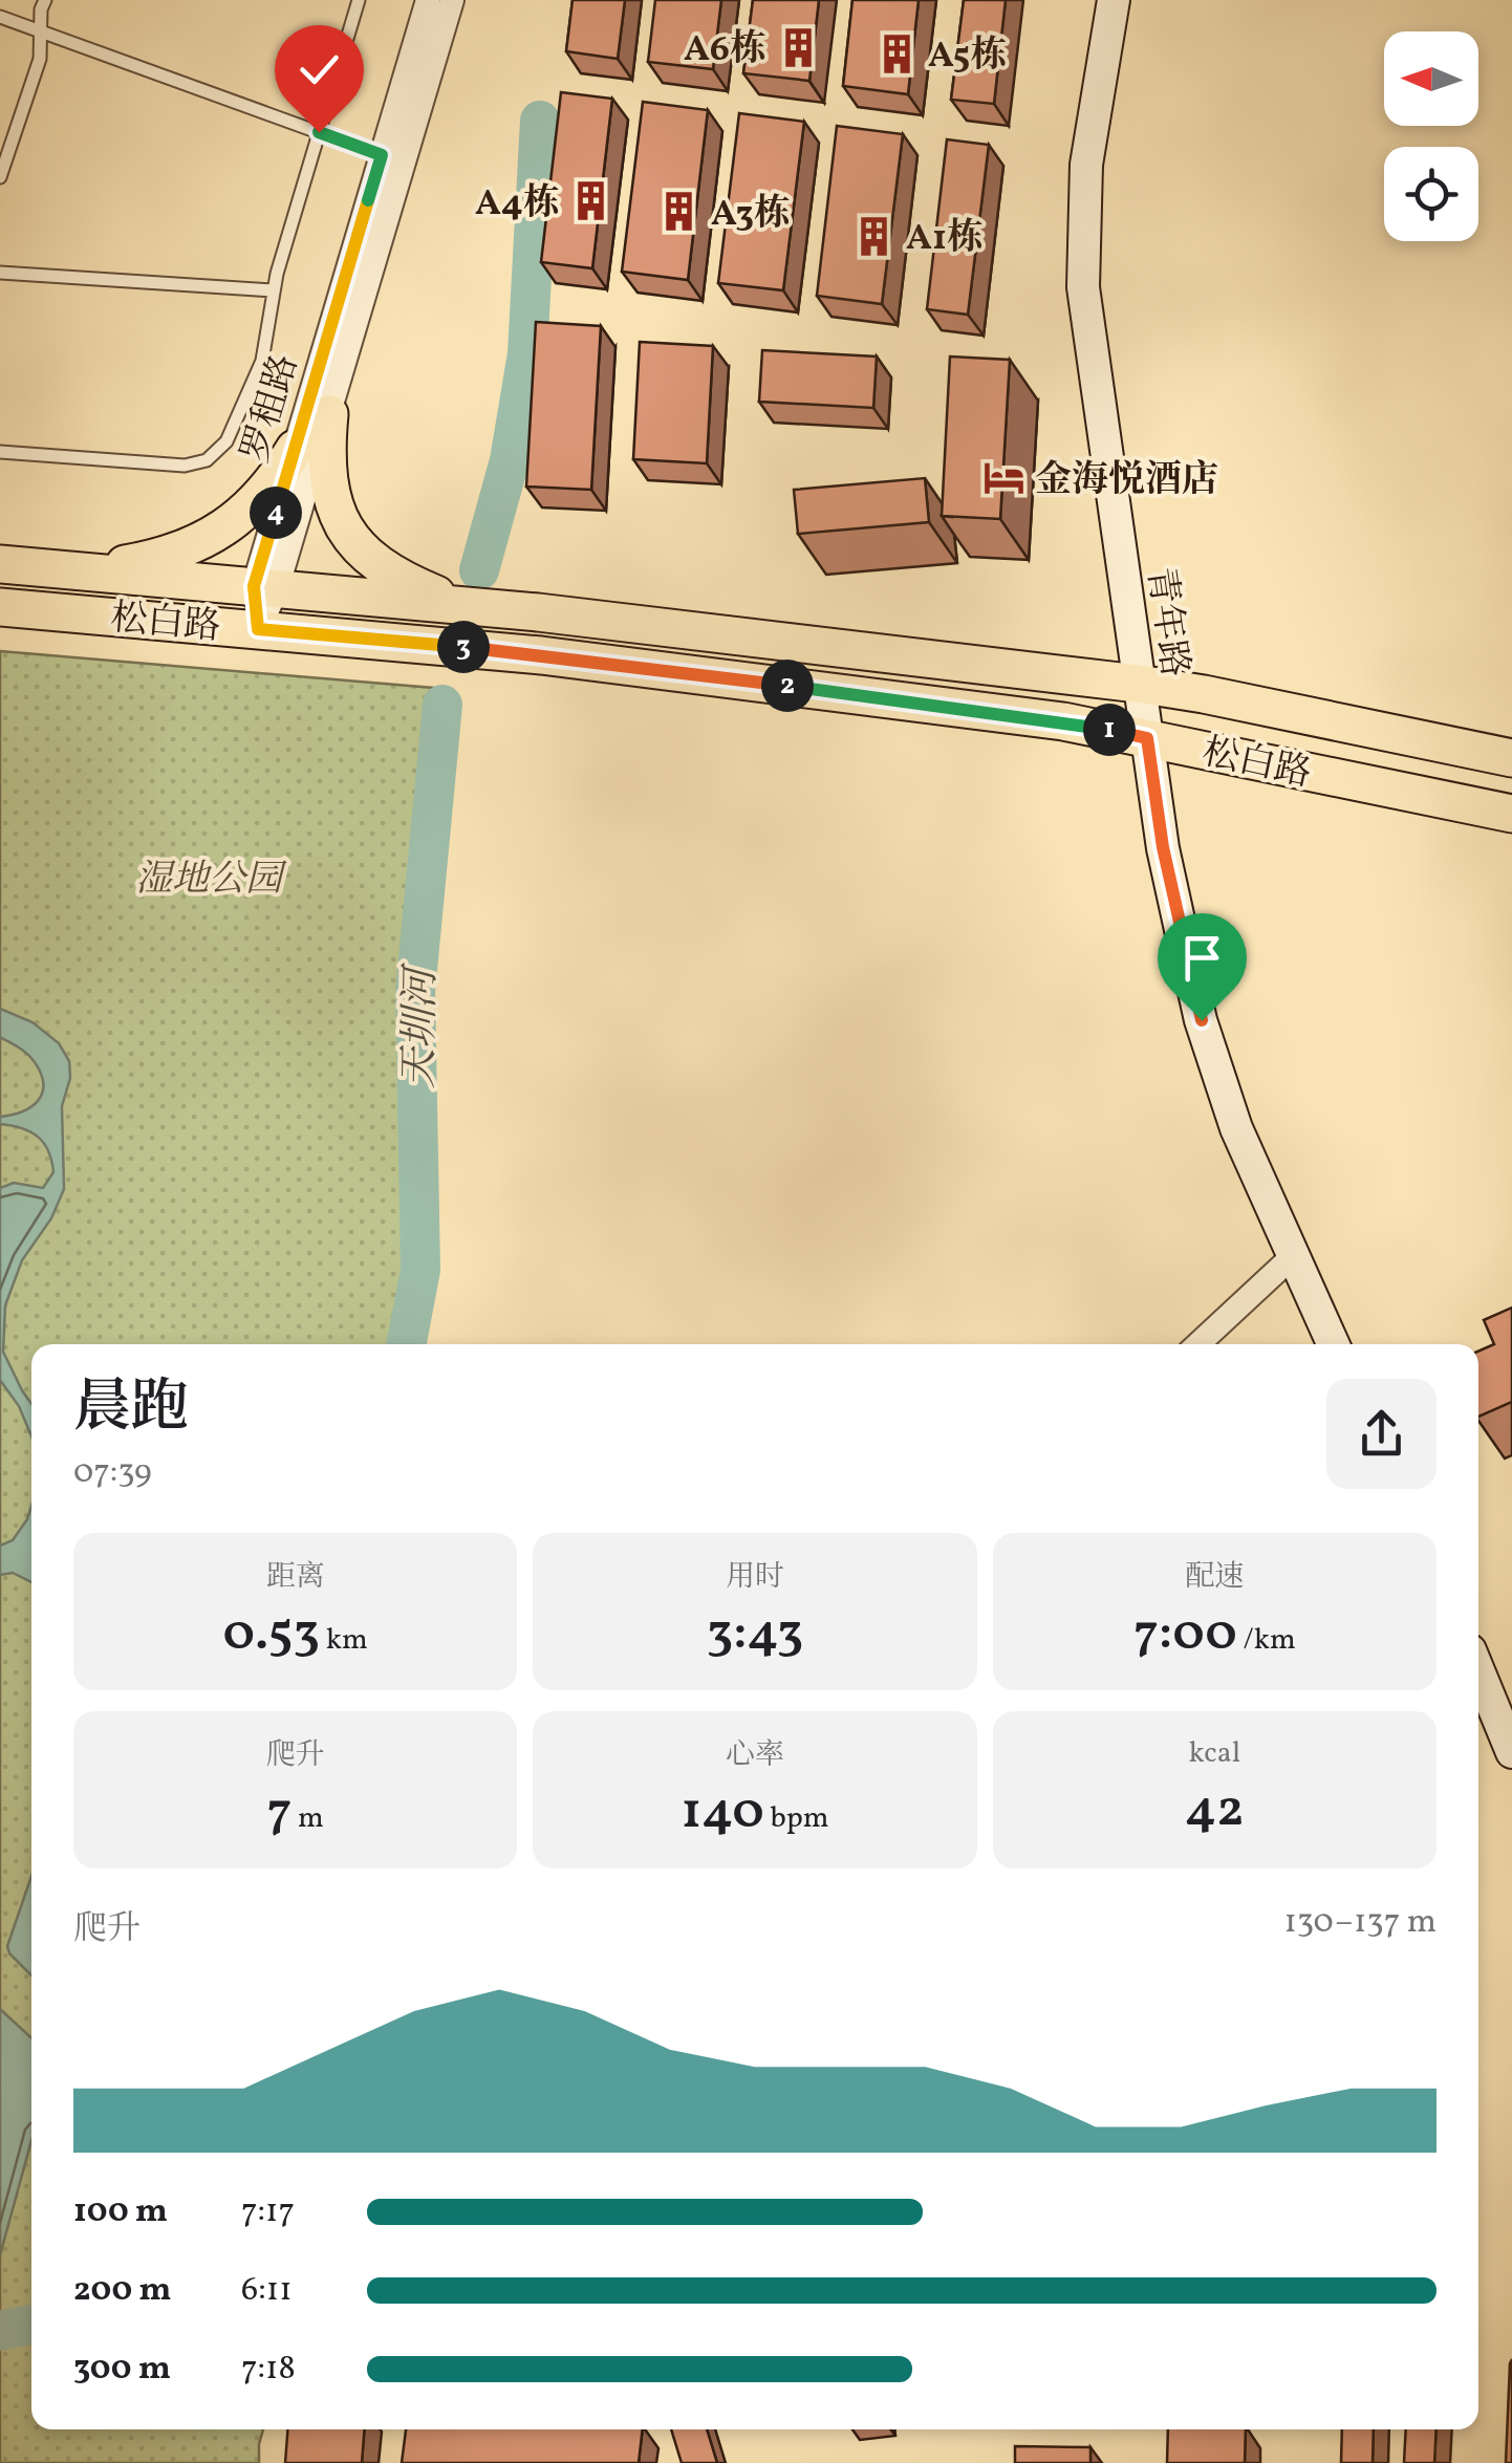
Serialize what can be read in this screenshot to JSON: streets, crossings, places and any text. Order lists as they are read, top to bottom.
{
  "streets": {
    "main road": ["松白路"],
    "street": ["罗租路", "青年路"]
  },
  "crossings": [
    ["罗租路", "松白路"],
    ["松白路", "青年路"]
  ],
  "water": ["天圳河"],
  "parks": ["湿地公园"],
  "places": {
    "building": [
      "A6栋",
      "A5栋",
      "A4栋",
      "A3栋",
      "A1栋"
    ],
    "hotel": ["金海悦酒店"]
  },
  "north": "left",
  "page": {
    "pins": [
      "4",
      "3",
      "2",
      "1"
    ],
    "heading": ["晨跑", "07:39"],
    "stats": [
      ["距离", "0.53 km"],
      ["用时", "3:43"],
      ["配速", "7:00 /km"],
      ["爬升", "7 m"],
      ["心率", "140 bpm"],
      ["kcal", "42"]
    ],
    "chart": ["爬升", "130–137 m"],
    "list": [
      {
        "name": "100 m",
        "note": "7:17"
      },
      {
        "name": "200 m",
        "note": "6:11"
      },
      {
        "name": "300 m",
        "note": "7:18"
      }
    ]
  }
}
